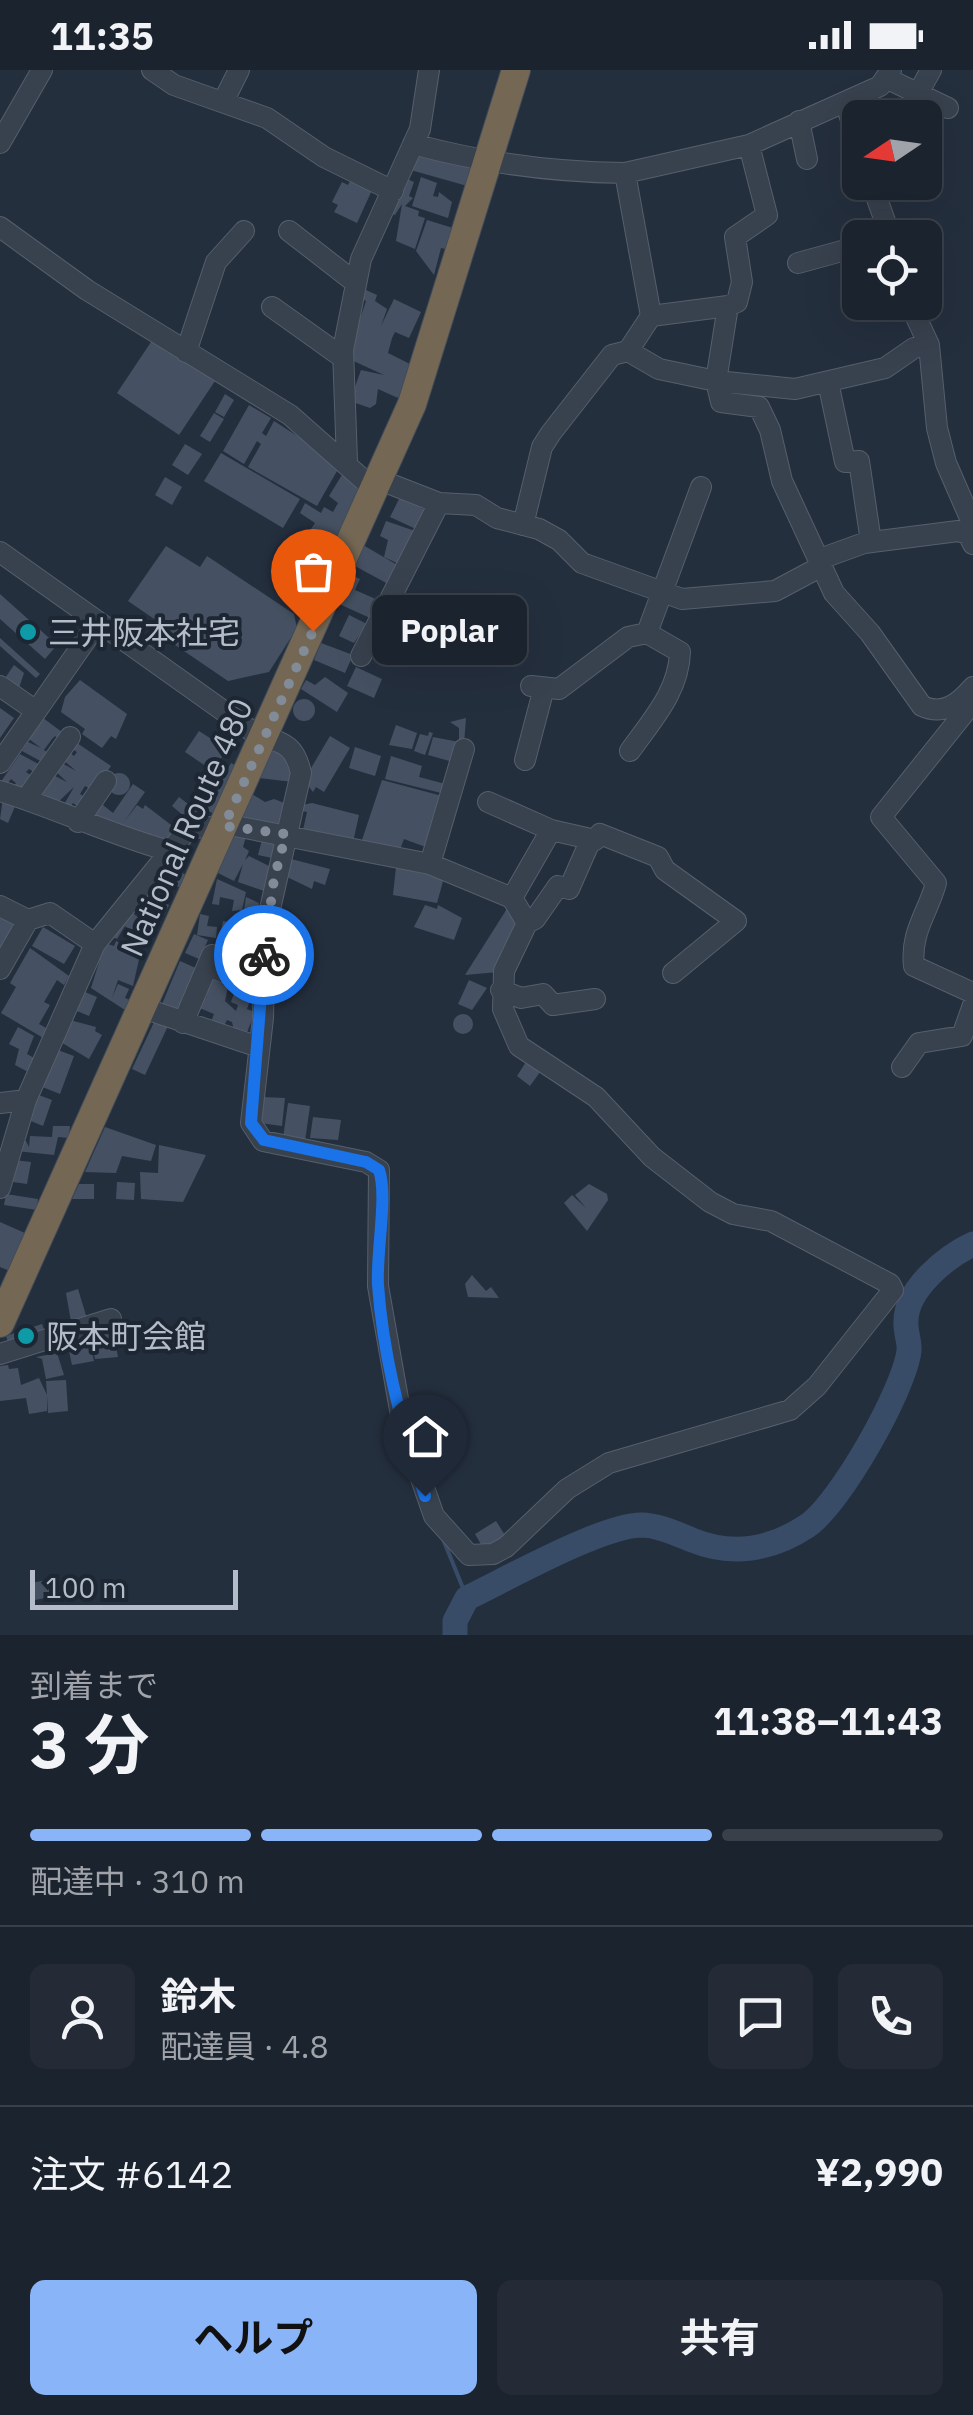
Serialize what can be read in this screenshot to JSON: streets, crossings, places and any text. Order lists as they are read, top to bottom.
{
  "streets": {
    "highway": ["National Route 480"]
  },
  "places": ["Poplar", "三井阪本社宅", "阪本町会館"],
  "scale_bar": "100 m",
  "north": "left",
  "page": {
    "status": "11:35",
    "bubble": "Poplar",
    "scale": "100 m",
    "heading": ["3 分", "到着まで", "11:38–11:43"],
    "panel": [
      "鈴木",
      "配達員 · 4.8",
      "注文 #6142",
      "¥2,990"
    ],
    "bar": "配達中 · 310 m",
    "buttons": ["ヘルプ", "共有"]
  }
}
